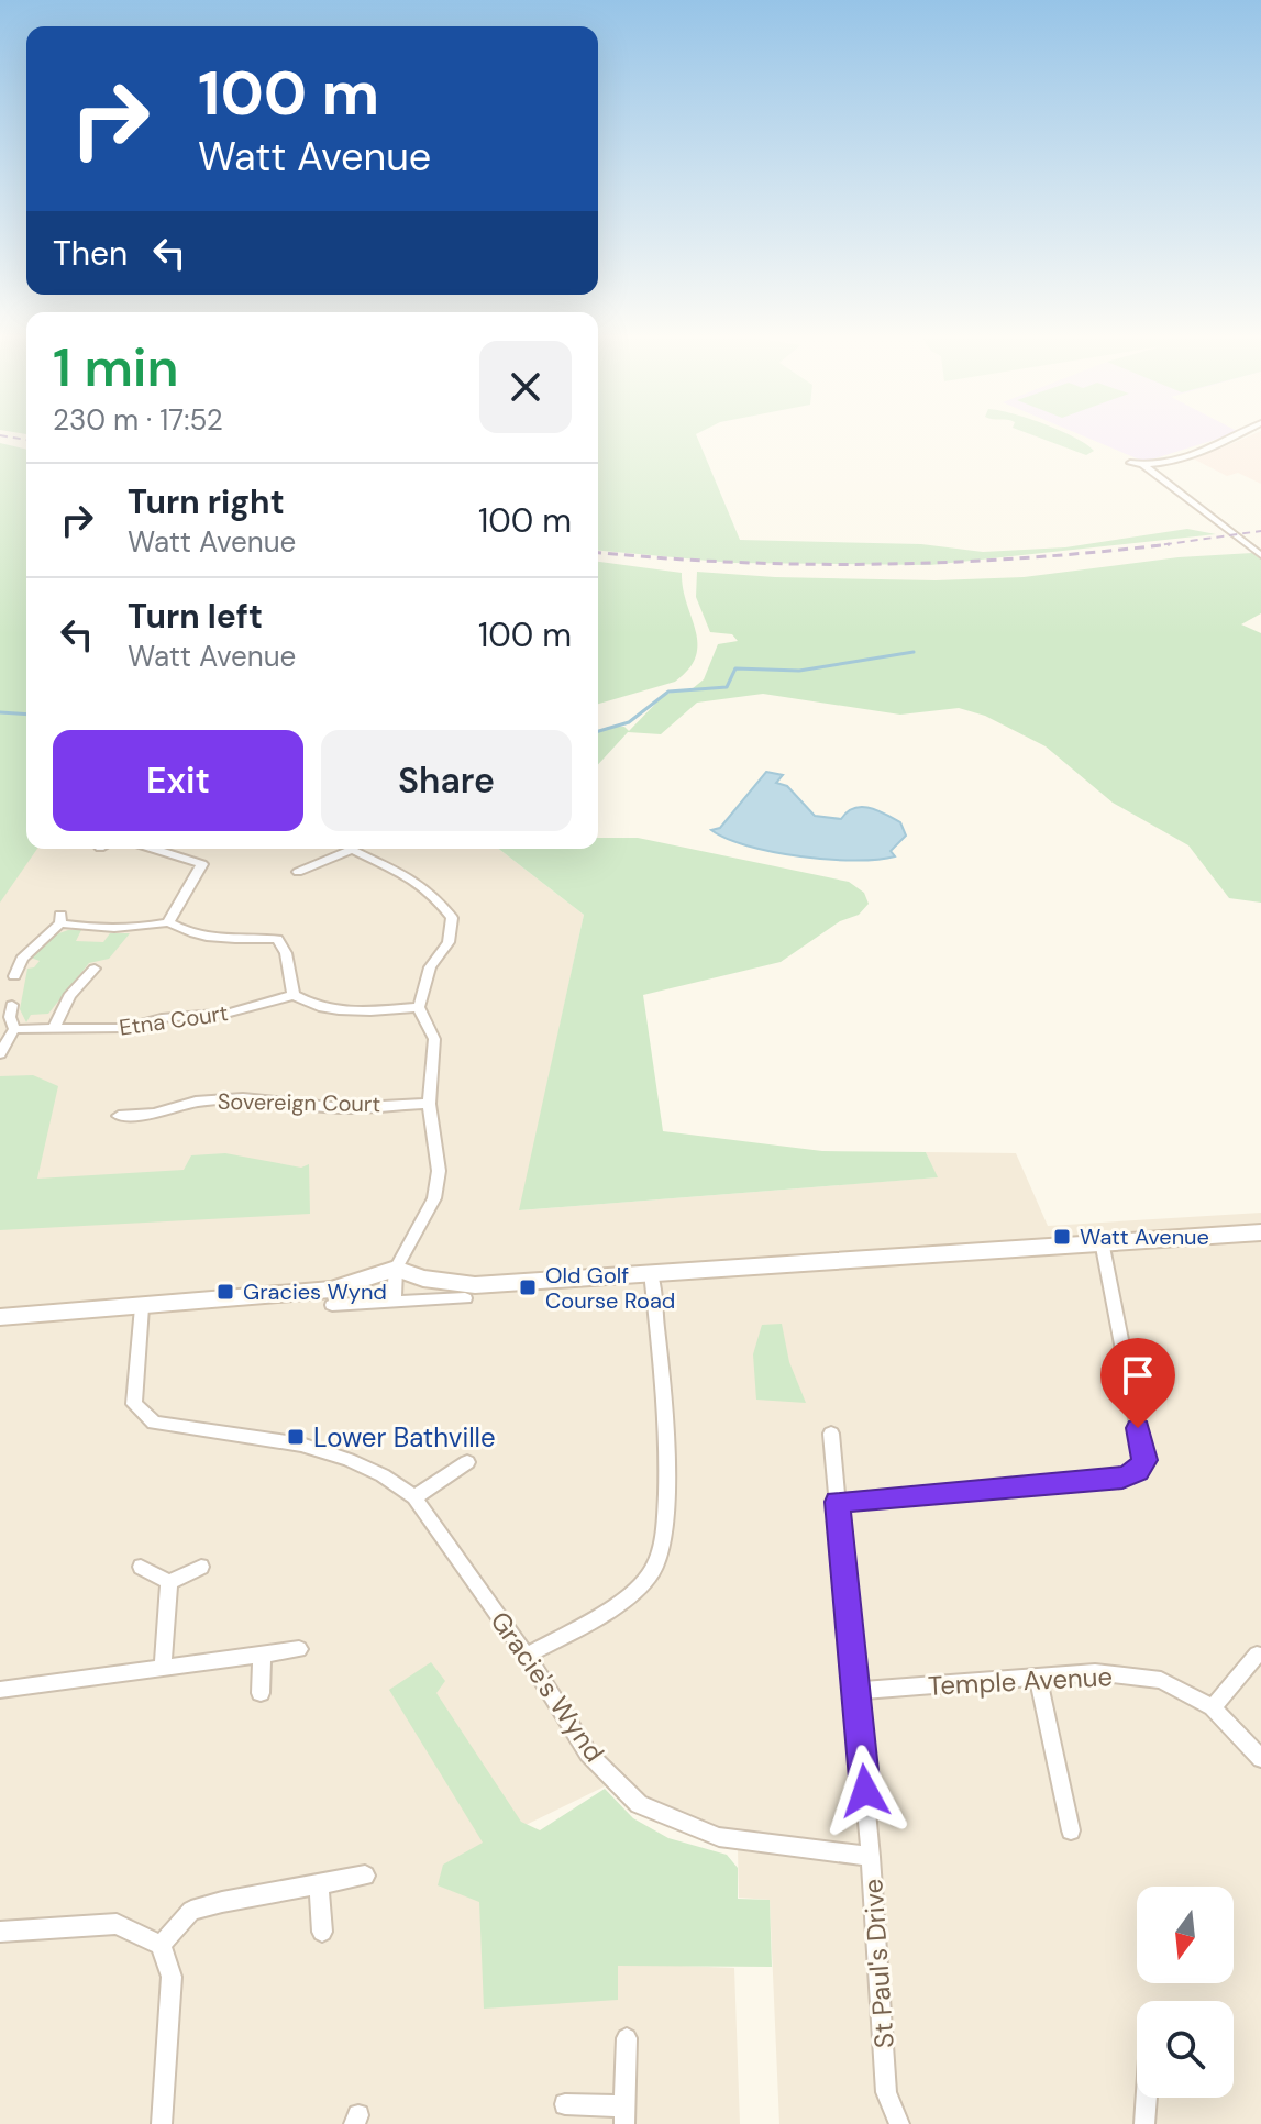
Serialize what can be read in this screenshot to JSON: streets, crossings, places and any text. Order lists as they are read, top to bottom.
{
  "streets": {
    "street": [
      "Etna Court",
      "Sovereign Court",
      "Temple Avenue",
      "Gracie's Wynd",
      "St Paul's Drive"
    ]
  },
  "crossings": [
    ["Temple Avenue", "St Paul's Drive"],
    ["Gracie's Wynd", "St Paul's Drive"]
  ],
  "places": {
    "transit": [
      "Watt Avenue",
      "Old Golf Course Road",
      "Gracies Wynd",
      "Lower Bathville"
    ]
  },
  "north": "bottom",
  "page": {
    "turn": ["100 m", "Watt Avenue"],
    "then": "Then",
    "heading": ["1 min", "230 m · 17:52"],
    "list": [
      {
        "name": "Turn right",
        "note": "Watt Avenue",
        "value": "100 m"
      },
      {
        "name": "Turn left",
        "note": "Watt Avenue",
        "value": "100 m"
      }
    ],
    "buttons": ["Exit", "Share"]
  }
}
